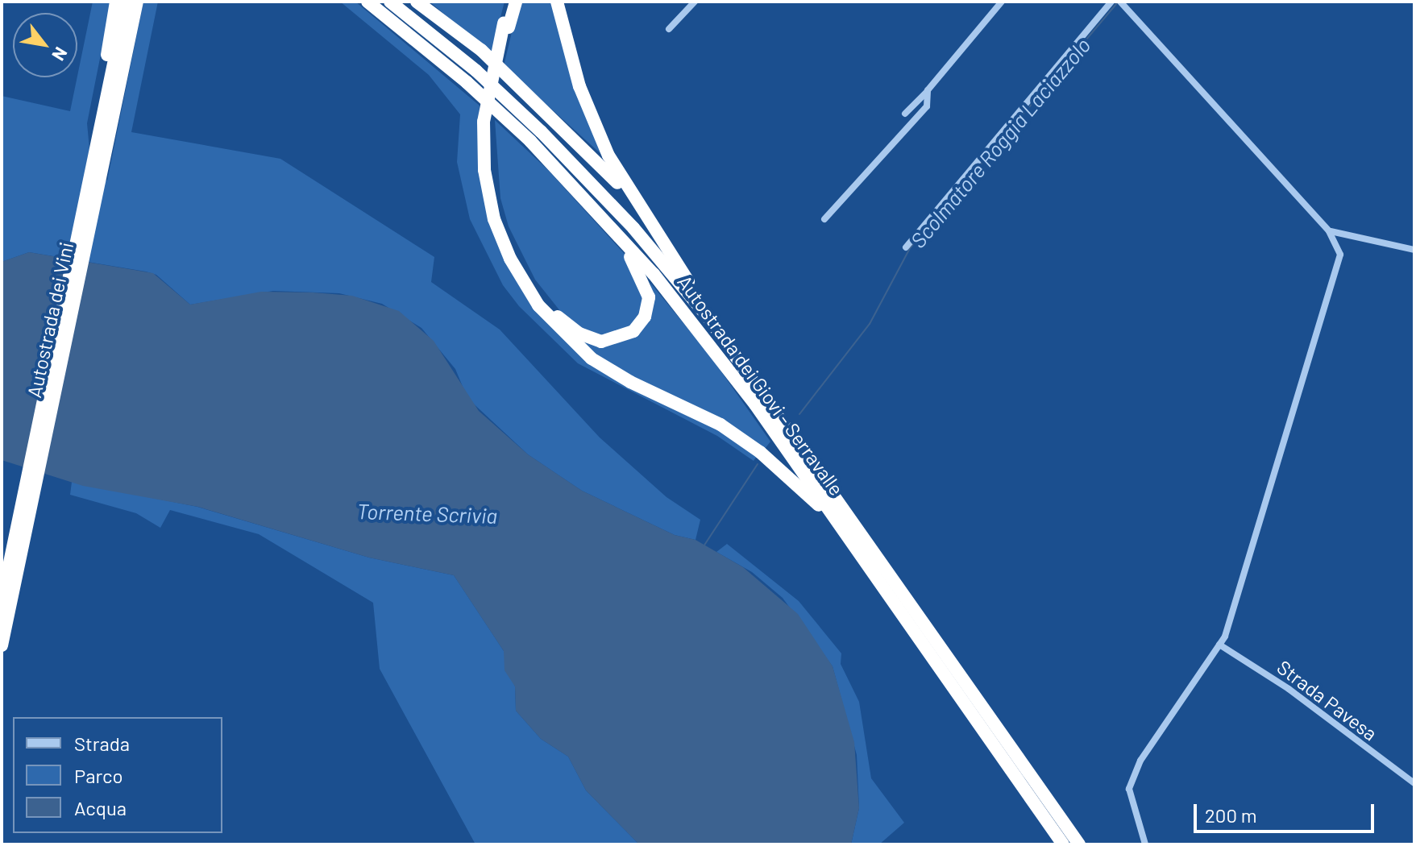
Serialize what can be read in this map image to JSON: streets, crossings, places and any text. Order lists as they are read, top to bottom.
{
  "streets": {
    "highway": ["Autostrada dei Vini", "Autostrada dei Giovi - Serravalle"],
    "street": ["Strada Pavesa"]
  },
  "water": ["Scolmatore Roggia Laciazzolo", "Torrente Scrivia"],
  "legend": ["Strada", "Parco", "Acqua"],
  "scale_bar": "200 m",
  "north": "bottom right"
}
